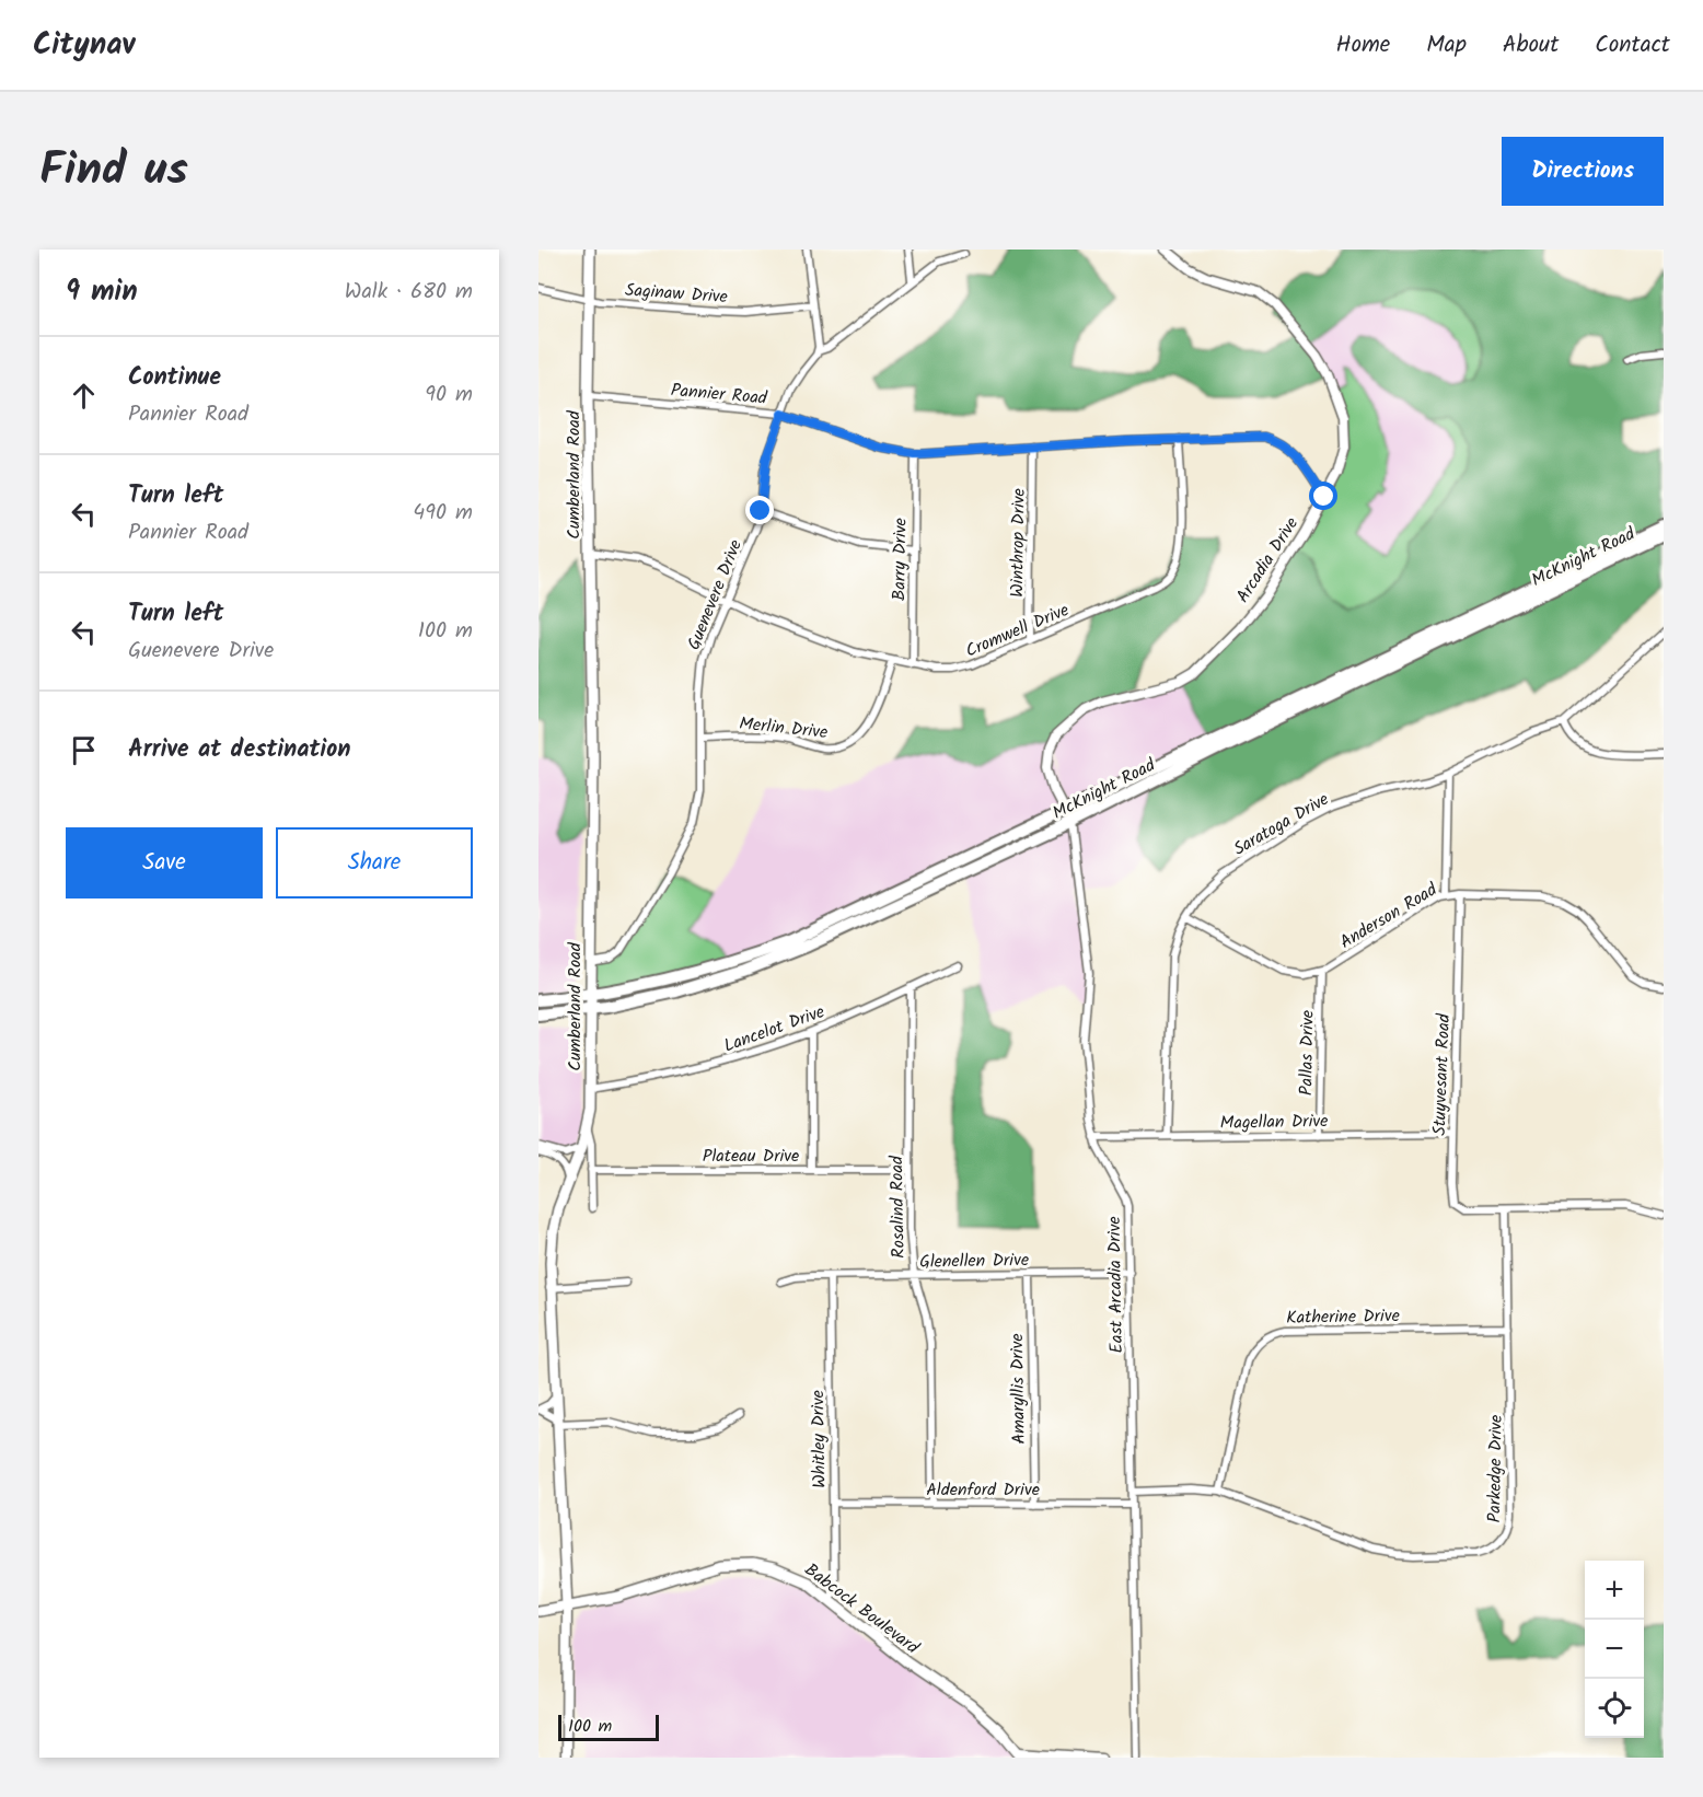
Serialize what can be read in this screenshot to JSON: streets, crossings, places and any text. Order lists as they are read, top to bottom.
{
  "streets": {
    "highway": ["McKnight Road"],
    "main road": ["Cumberland Road", "Babcock Boulevard"],
    "street": [
      "Saginaw Drive",
      "Pannier Road",
      "Winthrop Drive",
      "Barry Drive",
      "Arcadia Drive",
      "Guenevere Drive",
      "Cromwell Drive",
      "Merlin Drive",
      "Saratoga Drive",
      "Anderson Road",
      "Lancelot Drive",
      "Pallas Drive",
      "Stuyvesant Road",
      "Magellan Drive",
      "Plateau Drive",
      "Rosalind Road",
      "Glenellen Drive",
      "East Arcadia Drive",
      "Katherine Drive",
      "Amaryllis Drive",
      "Whitley Drive",
      "Parkedge Drive",
      "Aldenford Drive"
    ]
  },
  "crossings": [
    ["Saginaw Drive", "Cumberland Road"],
    ["Pannier Road", "Cumberland Road"],
    ["Pannier Road", "Winthrop Drive"],
    ["Pannier Road", "Barry Drive"],
    ["Pannier Road", "Arcadia Drive"],
    ["Pannier Road", "Guenevere Drive"],
    ["Pannier Road", "Cromwell Drive"],
    ["Cumberland Road", "McKnight Road"],
    ["Cumberland Road", "Guenevere Drive"],
    ["Cumberland Road", "Cromwell Drive"],
    ["Cumberland Road", "Lancelot Drive"],
    ["Cumberland Road", "Babcock Boulevard"],
    ["Winthrop Drive", "Cromwell Drive"],
    ["McKnight Road", "Arcadia Drive"],
    ["McKnight Road", "East Arcadia Drive"],
    ["Barry Drive", "Cromwell Drive"],
    ["Arcadia Drive", "East Arcadia Drive"],
    ["Guenevere Drive", "Cromwell Drive"],
    ["Guenevere Drive", "Merlin Drive"],
    ["Cromwell Drive", "Merlin Drive"],
    ["Saratoga Drive", "Anderson Road"],
    ["Saratoga Drive", "Magellan Drive"],
    ["Anderson Road", "Pallas Drive"],
    ["Anderson Road", "Stuyvesant Road"],
    ["Lancelot Drive", "Rosalind Road"],
    ["Pallas Drive", "Magellan Drive"],
    ["Stuyvesant Road", "Magellan Drive"],
    ["Stuyvesant Road", "Parkedge Drive"],
    ["Magellan Drive", "East Arcadia Drive"],
    ["Plateau Drive", "Rosalind Road"],
    ["Rosalind Road", "Glenellen Drive"],
    ["Rosalind Road", "Aldenford Drive"],
    ["Glenellen Drive", "East Arcadia Drive"],
    ["Glenellen Drive", "Amaryllis Drive"],
    ["Glenellen Drive", "Whitley Drive"],
    ["East Arcadia Drive", "Parkedge Drive"],
    ["East Arcadia Drive", "Aldenford Drive"],
    ["Katherine Drive", "Parkedge Drive"],
    ["Amaryllis Drive", "Aldenford Drive"],
    ["Whitley Drive", "Aldenford Drive"],
    ["Whitley Drive", "Babcock Boulevard"]
  ],
  "scale_bar": "100 m",
  "page": {
    "header": "Citynav",
    "nav": [
      "Home",
      "Map",
      "About",
      "Contact"
    ],
    "title": "Find us",
    "buttons": [
      "Directions",
      ["Save", "Share"]
    ],
    "heading": ["9 min", "Walk · 680 m"],
    "list": [
      ["Continue", "Pannier Road", "90 m"],
      ["Turn left", "Pannier Road", "490 m"],
      ["Turn left", "Guenevere Drive", "100 m"],
      "Arrive at destination"
    ],
    "map_buttons": ["+", "−"],
    "scale": "100 m"
  }
}
